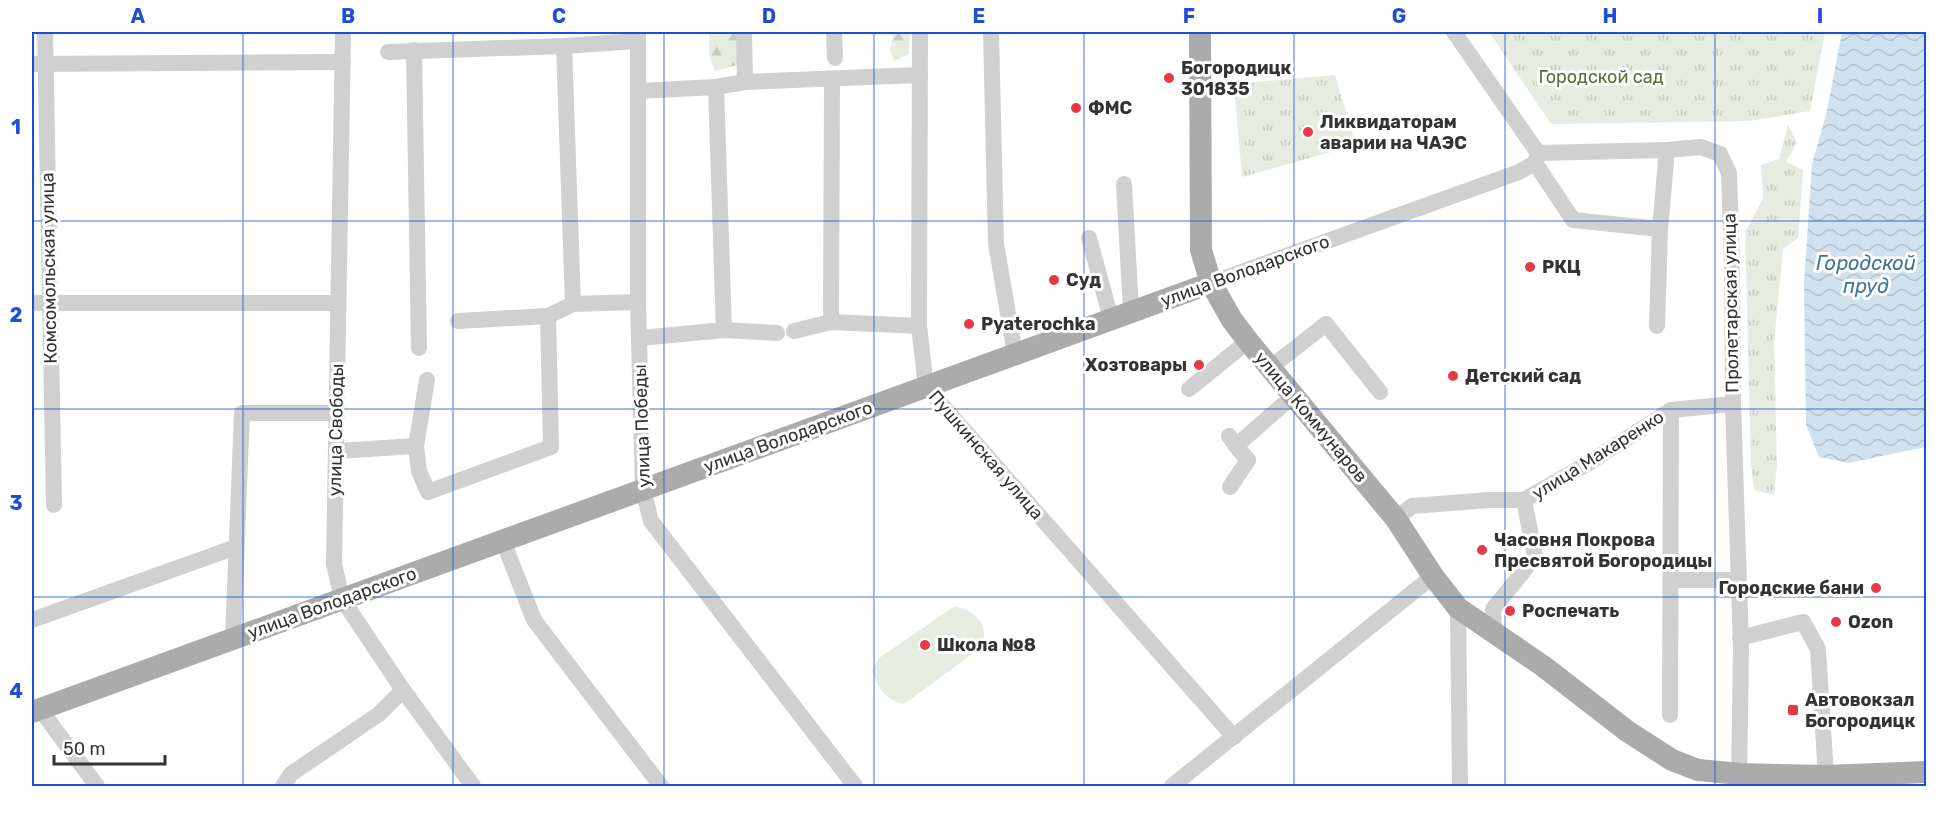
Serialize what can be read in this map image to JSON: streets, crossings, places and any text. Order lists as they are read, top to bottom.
{
  "streets": {
    "main road": ["улица Володарского", "улица Коммунаров"],
    "street": [
      "Комсомольская улица",
      "Пролетарская улица",
      "улица Победы",
      "улица Свободы",
      "Пушкинская улица",
      "улица Макаренко"
    ]
  },
  "crossings": [
    ["улица Володарского", "Пролетарская улица"],
    ["улица Володарского", "улица Коммунаров"],
    ["улица Володарского", "улица Победы"],
    ["улица Володарского", "улица Свободы"],
    ["улица Володарского", "Пушкинская улица"],
    ["Пролетарская улица", "улица Коммунаров"],
    ["Пролетарская улица", "улица Макаренко"],
    ["улица Коммунаров", "улица Макаренко"]
  ],
  "water": ["Городской пруд"],
  "parks": ["Городской сад"],
  "places": {
    "other": [
      "Богородицк 301835",
      "ФМС",
      "Ликвидаторам аварии на ЧАЭС",
      "РКЦ",
      "Суд",
      "Pyaterochka",
      "Хозтовары",
      "Детский сад",
      "Часовня Покрова Пресвятой Богородицы",
      "Городские бани",
      "Роспечать",
      "Ozon",
      "Школа №8"
    ],
    "transit": ["Автовокзал Богородицк"]
  },
  "scale_bar": "50 m",
  "grid": {
    "columns": [
      "A",
      "B",
      "C",
      "D",
      "E",
      "F",
      "G",
      "H",
      "I"
    ],
    "rows": [
      "1",
      "2",
      "3",
      "4"
    ]
  }
}
